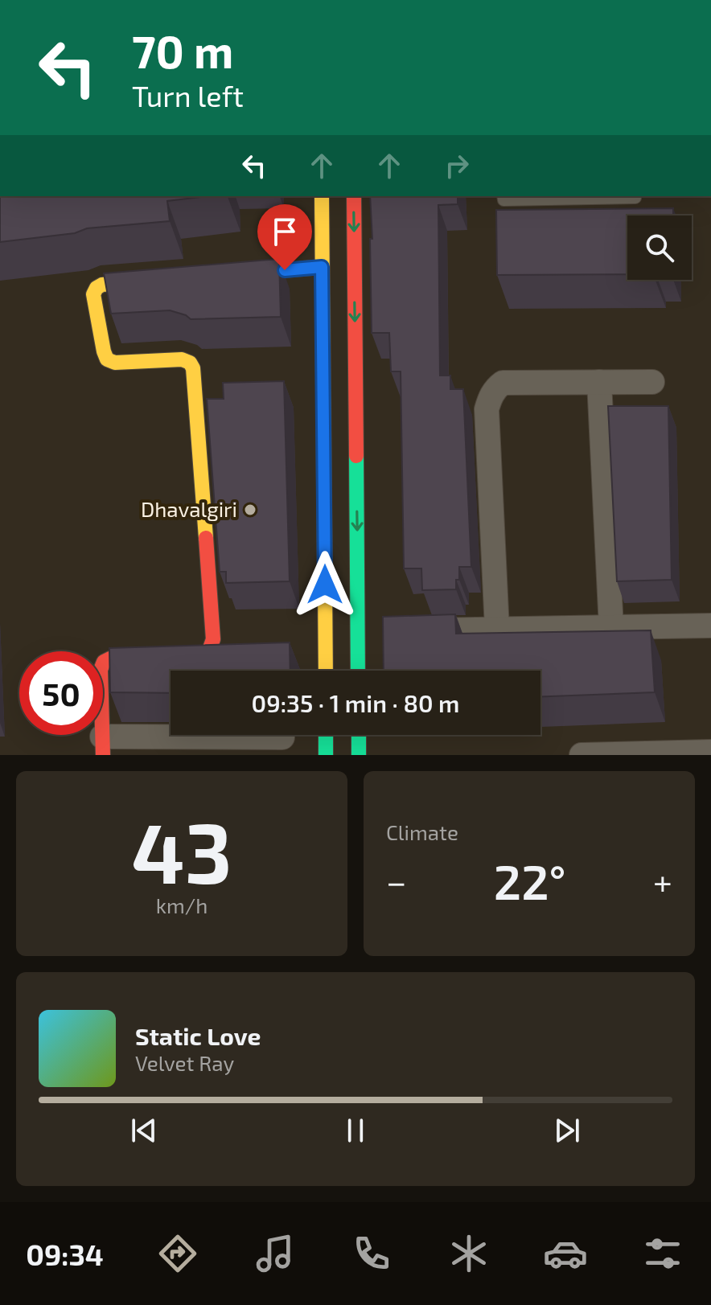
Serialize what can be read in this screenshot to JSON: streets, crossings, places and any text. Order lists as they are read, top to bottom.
{
  "places": ["Dhavalgiri"],
  "page": {
    "turn": ["70 m", "Turn left"],
    "limit": "50",
    "trip": "09:35 · 1 min · 80 m",
    "tile": [
      ["43", "km/h"],
      "Climate"
    ],
    "heat": ["−", "22°", "+"],
    "song": ["Static Love", "Velvet Ray"],
    "tabs": "09:34"
  }
}
